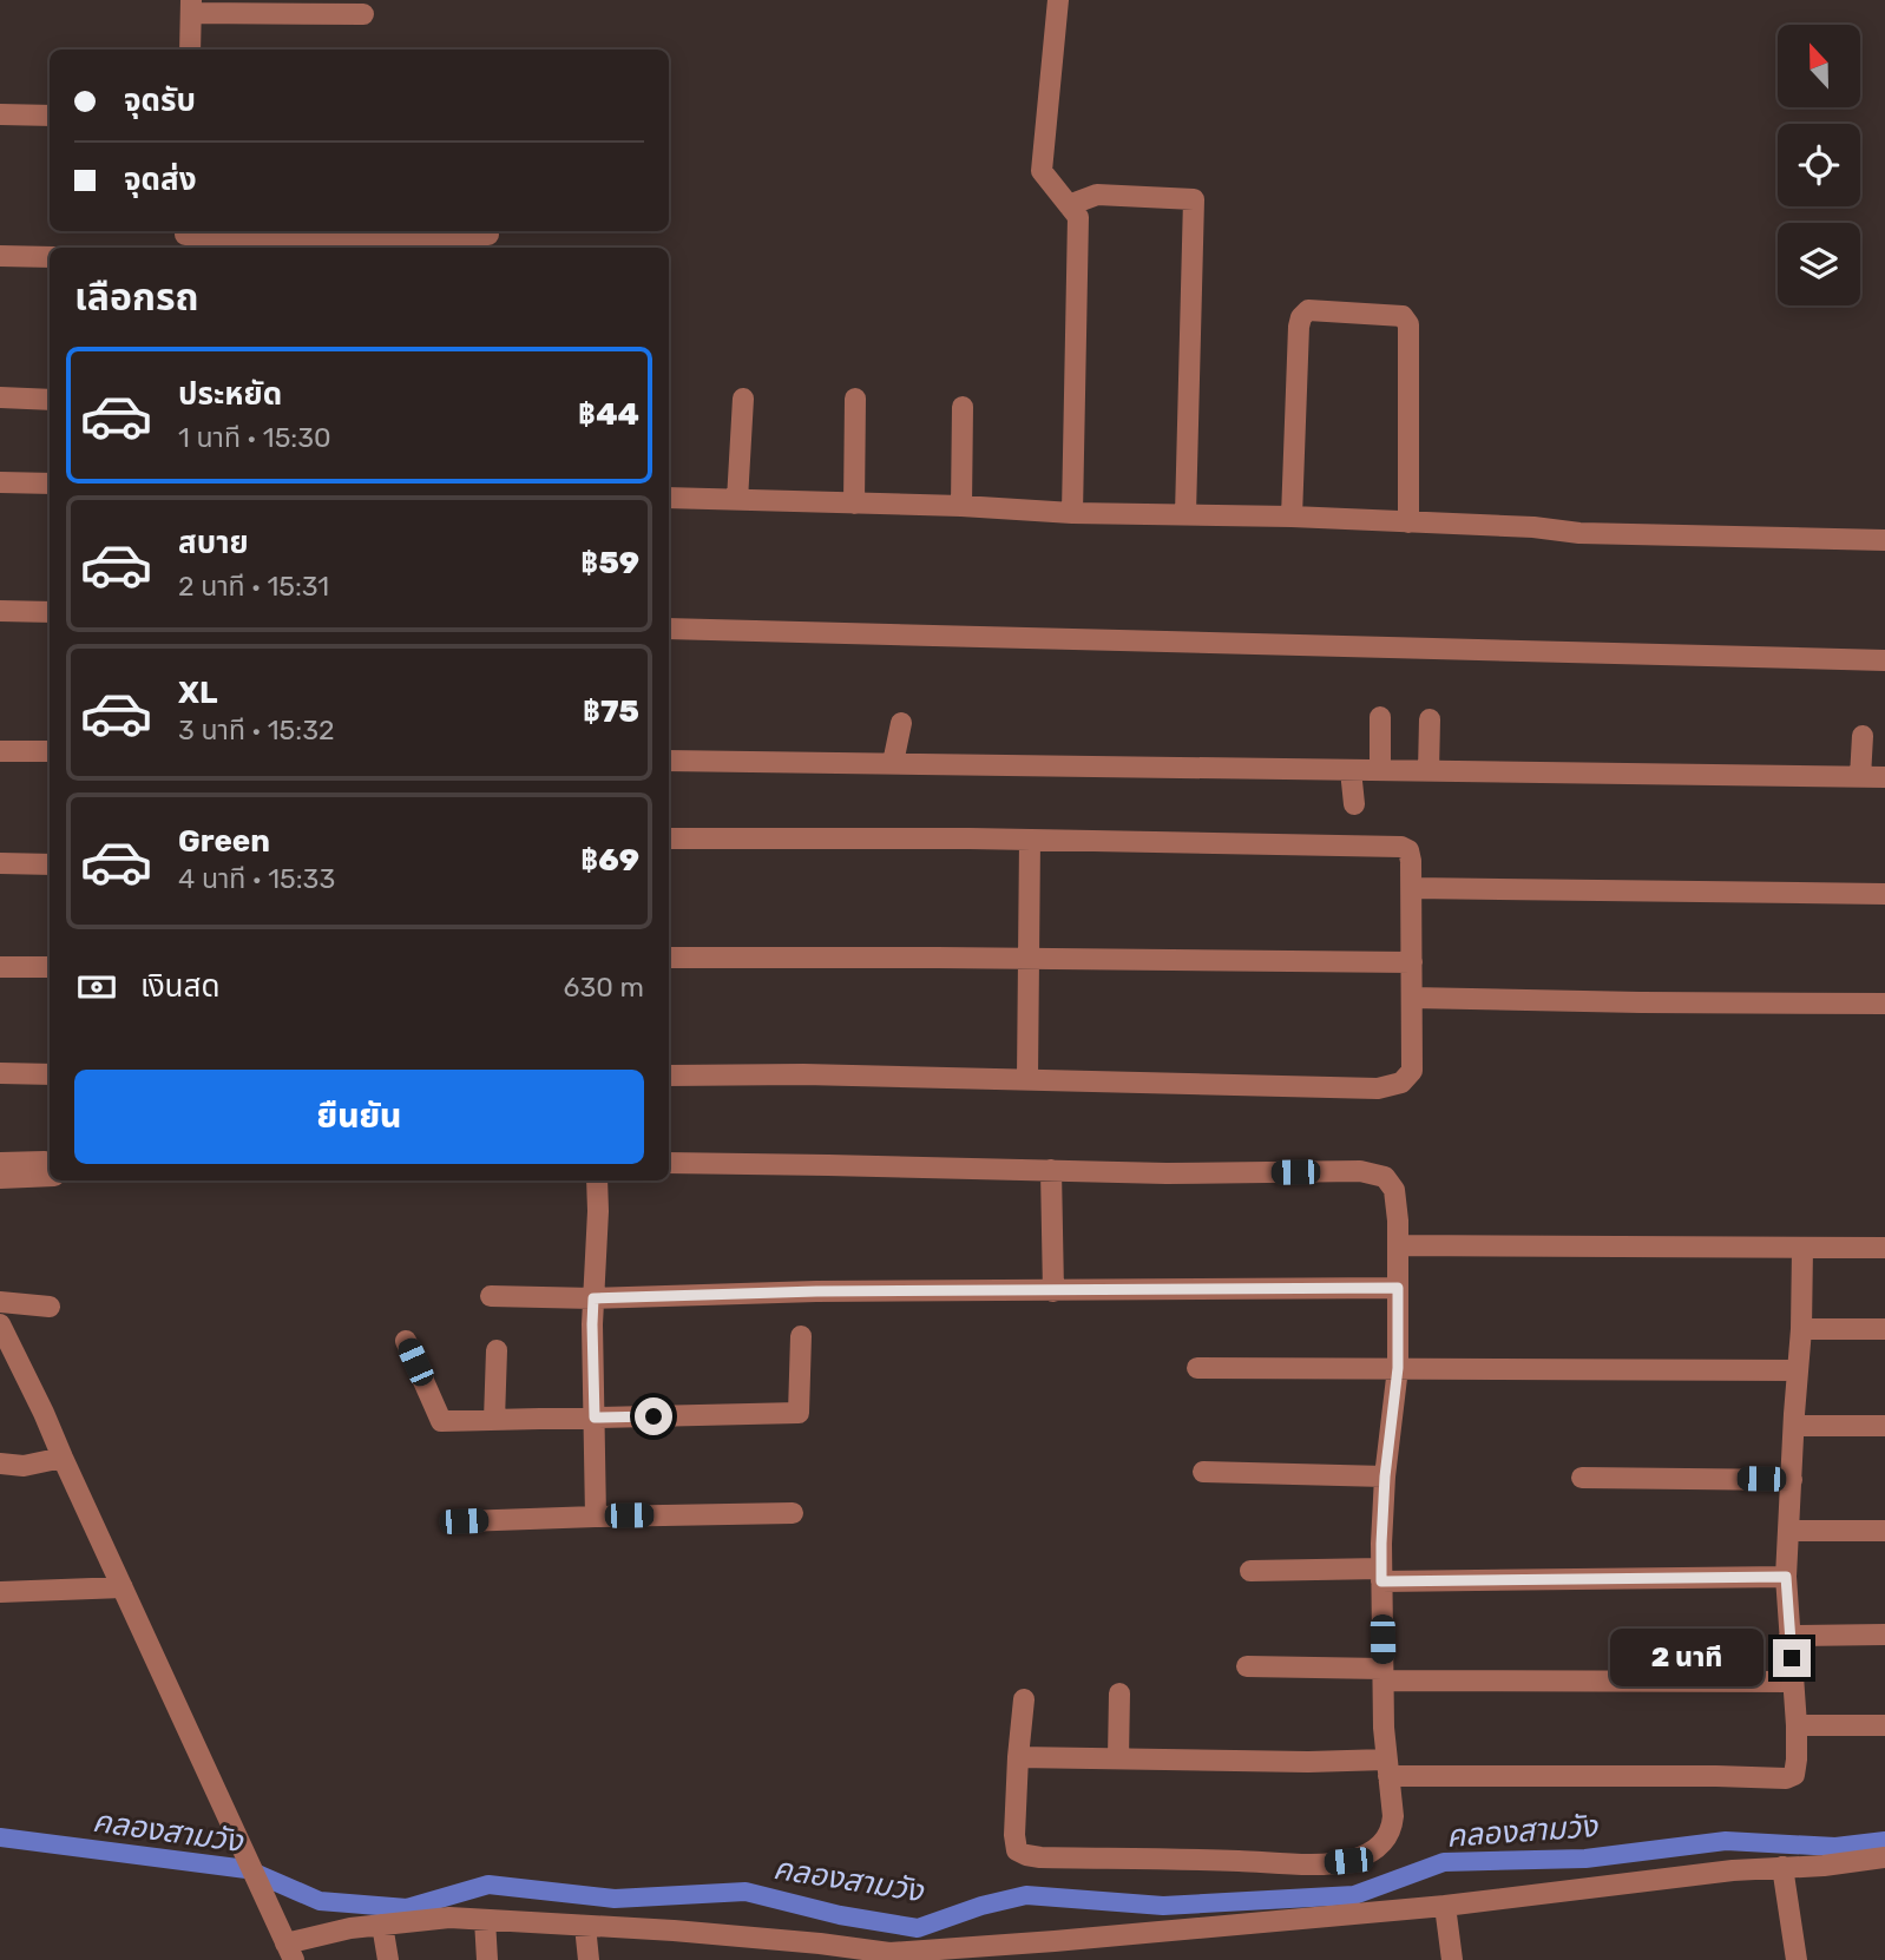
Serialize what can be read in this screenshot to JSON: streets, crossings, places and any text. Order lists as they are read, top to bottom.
{
  "water": ["คลองสามวัง"],
  "north": "top",
  "page": {
    "banner": ["จุดรับ", "จุดส่ง"],
    "heading": "เลือกรถ",
    "list": [
      {
        "name": "ประหยัด",
        "note": "1 นาที · 15:30",
        "value": "฿44"
      },
      {
        "name": "สบาย",
        "note": "2 นาที · 15:31",
        "value": "฿59"
      },
      {
        "name": "XL",
        "note": "3 นาที · 15:32",
        "value": "฿75"
      },
      {
        "name": "Green",
        "note": "4 นาที · 15:33",
        "value": "฿69"
      }
    ],
    "pay": ["เงินสด", "630 m"],
    "buttons": "ยืนยัน",
    "bubble": "2 นาที"
  }
}
